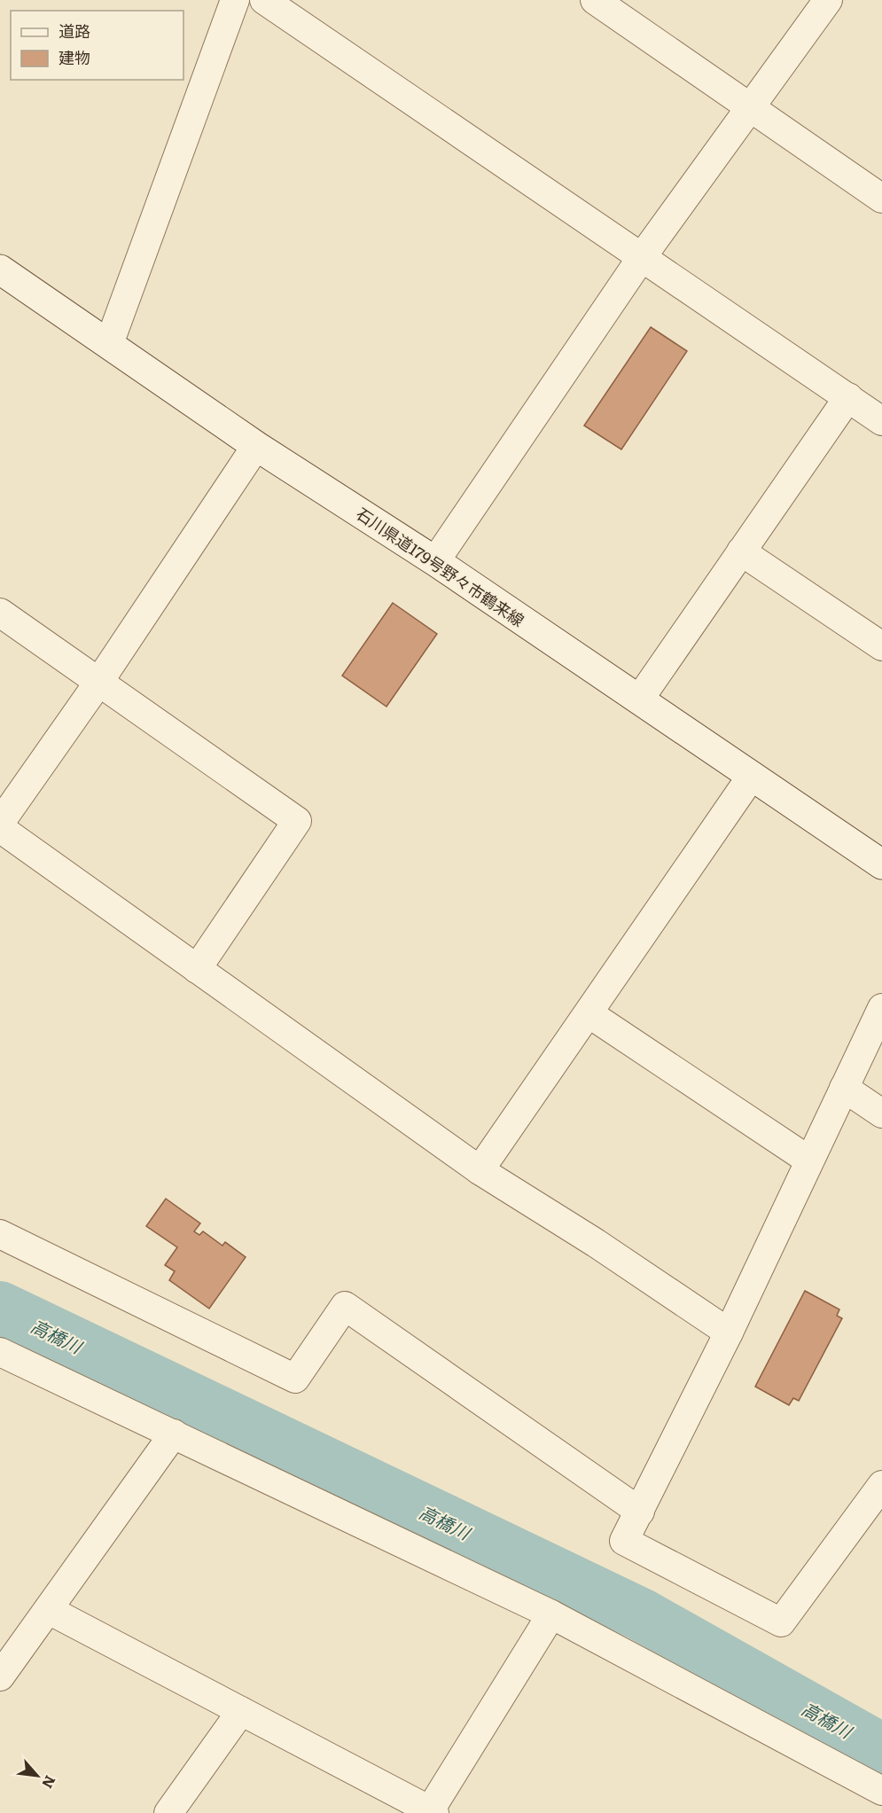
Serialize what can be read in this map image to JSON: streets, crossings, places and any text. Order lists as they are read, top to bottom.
{
  "streets": {
    "main road": ["石川県道179号野々市鶴来線"]
  },
  "water": ["高橋川"],
  "legend": ["道路", "建物"],
  "north": "bottom right"
}
